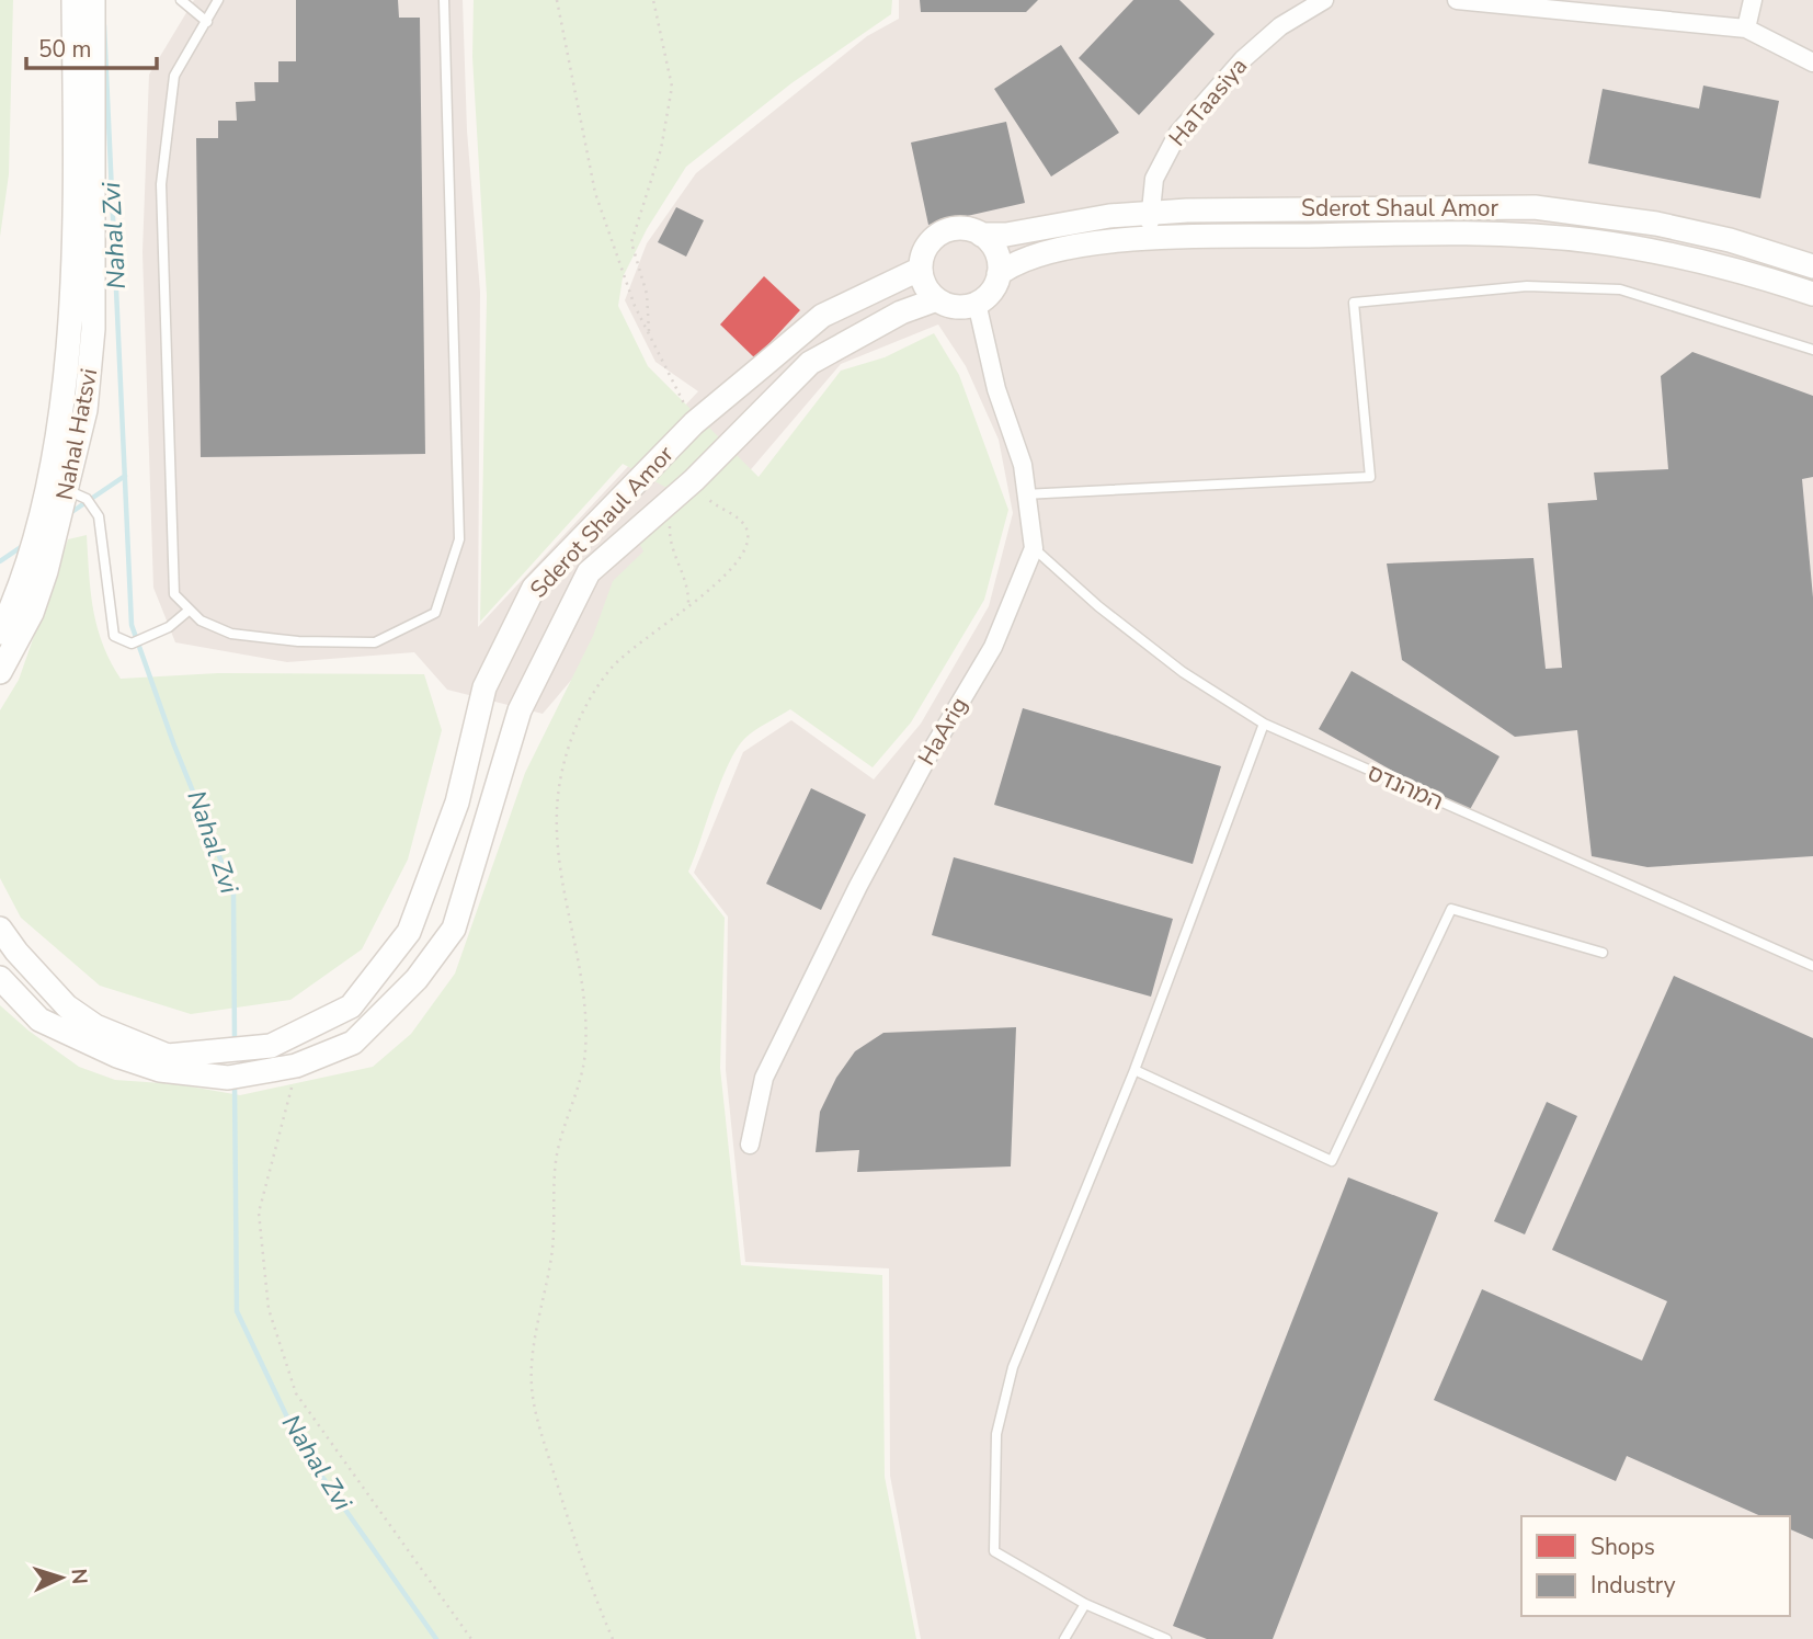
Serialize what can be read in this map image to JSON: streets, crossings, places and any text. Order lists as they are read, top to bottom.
{
  "streets": {
    "street": [
      "HaTaasiya",
      "Sderot Shaul Amor",
      "Nahal Hatsvi",
      "HaArig"
    ],
    "lane": ["המהנדס"]
  },
  "crossings": [
    ["HaTaasiya", "Sderot Shaul Amor"],
    ["HaArig", "המהנדס"]
  ],
  "water": ["Nahal Zvi"],
  "legend": ["Shops", "Industry"],
  "scale_bar": "50 m",
  "north": "right"
}
